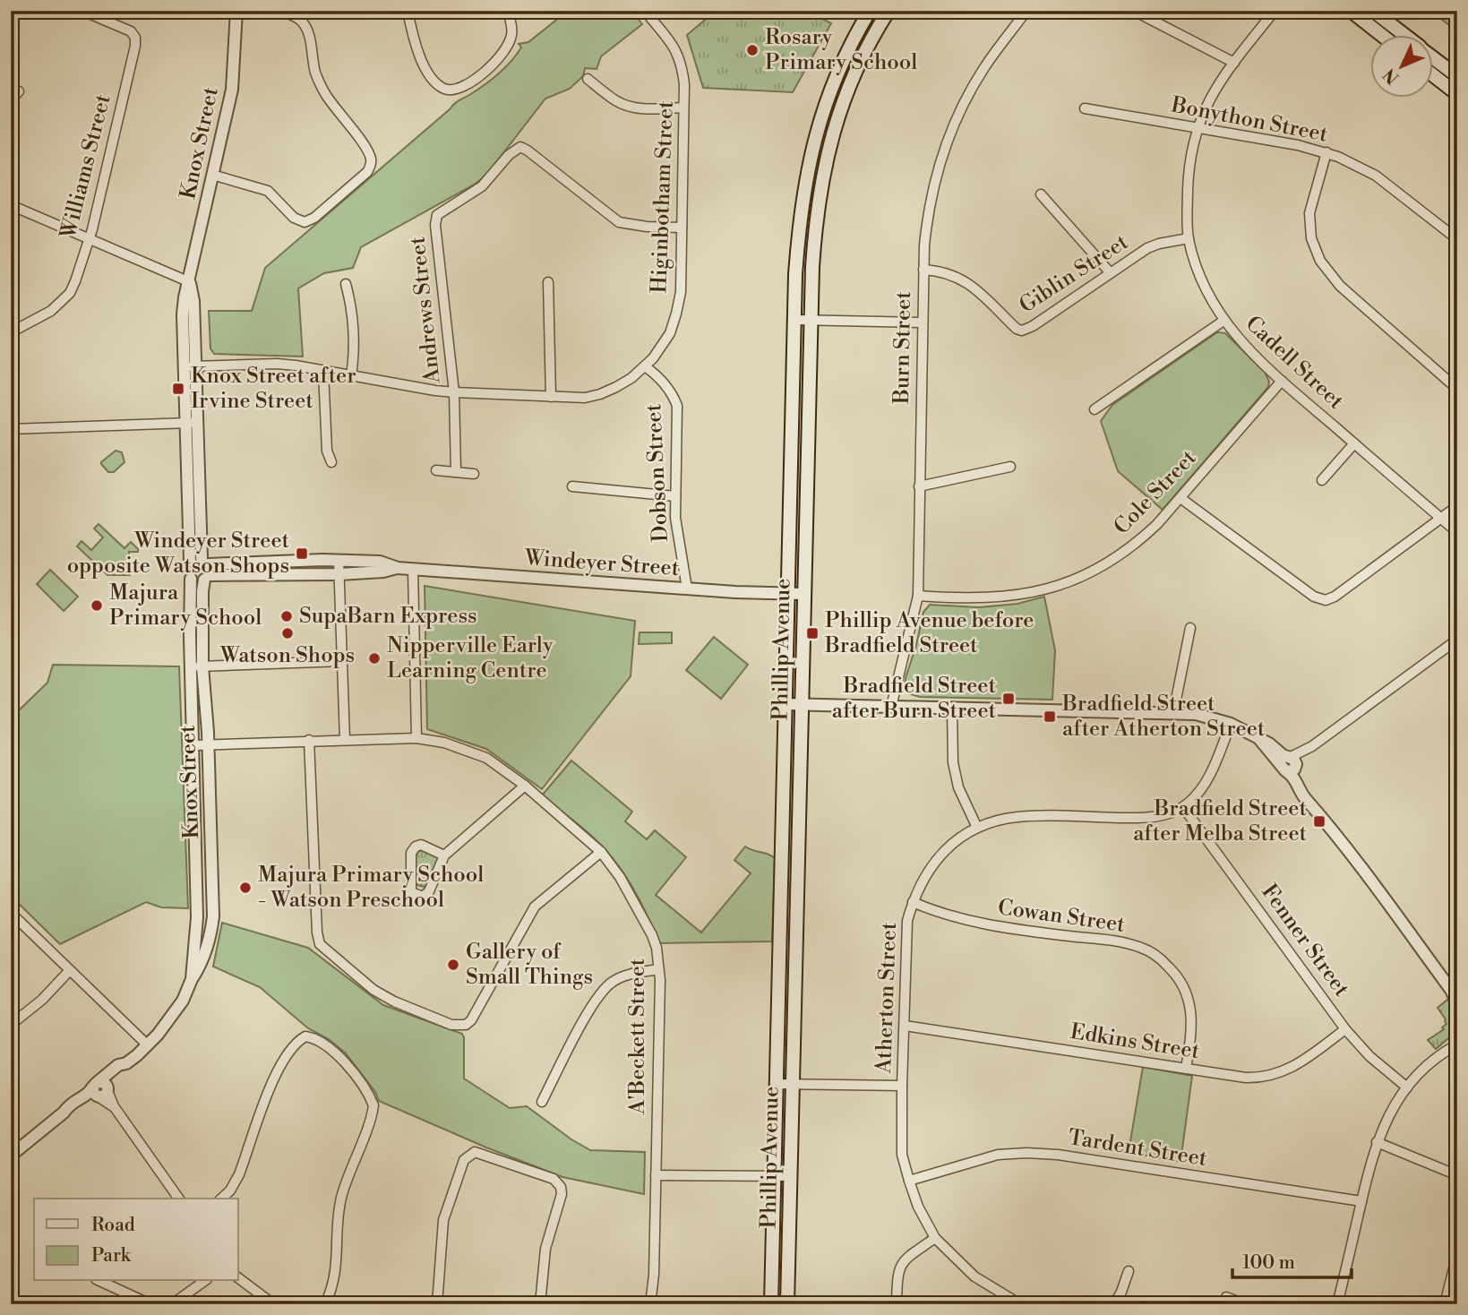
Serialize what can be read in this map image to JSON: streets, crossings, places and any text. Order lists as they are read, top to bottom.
{
  "streets": {
    "main road": ["Phillip Avenue"],
    "street": [
      "Bonython Street",
      "Knox Street",
      "Williams Street",
      "Higinbotham Street",
      "Giblin Street",
      "Andrews Street",
      "Burn Street",
      "Cadell Street",
      "Dobson Street",
      "Cole Street",
      "Windeyer Street",
      "Cowan Street",
      "Fenner Street",
      "Atherton Street",
      "A'Beckett Street",
      "Edkins Street",
      "Tardent Street"
    ]
  },
  "crossings": [
    ["Bonython Street", "Cadell Street"],
    ["Knox Street", "Higinbotham Street"],
    ["Knox Street", "Windeyer Street"],
    ["Knox Street", "A'Beckett Street"],
    ["Higinbotham Street", "Andrews Street"],
    ["Higinbotham Street", "Dobson Street"],
    ["Giblin Street", "Burn Street"],
    ["Giblin Street", "Cadell Street"],
    ["Burn Street", "Cole Street"],
    ["Cadell Street", "Cole Street"],
    ["Dobson Street", "Windeyer Street"],
    ["Windeyer Street", "Phillip Avenue"],
    ["Cowan Street", "Atherton Street"],
    ["Cowan Street", "Edkins Street"],
    ["Fenner Street", "Atherton Street"],
    ["Fenner Street", "Edkins Street"],
    ["Atherton Street", "Edkins Street"],
    ["Atherton Street", "Tardent Street"]
  ],
  "places": {
    "other": [
      "Rosary Primary School",
      "Majura Primary School",
      "SupaBarn Express",
      "Watson Shops",
      "Nipperville Early Learning Centre",
      "Majura Primary School - Watson Preschool",
      "Gallery of Small Things"
    ],
    "transit": [
      "Knox Street after Irvine Street",
      "Windeyer Street opposite Watson Shops",
      "Phillip Avenue before Bradfield Street",
      "Bradfield Street after Burn Street",
      "Bradfield Street after Atherton Street",
      "Bradfield Street after Melba Street"
    ]
  },
  "legend": ["Road", "Park"],
  "scale_bar": "100 m",
  "north": "bottom left"
}
